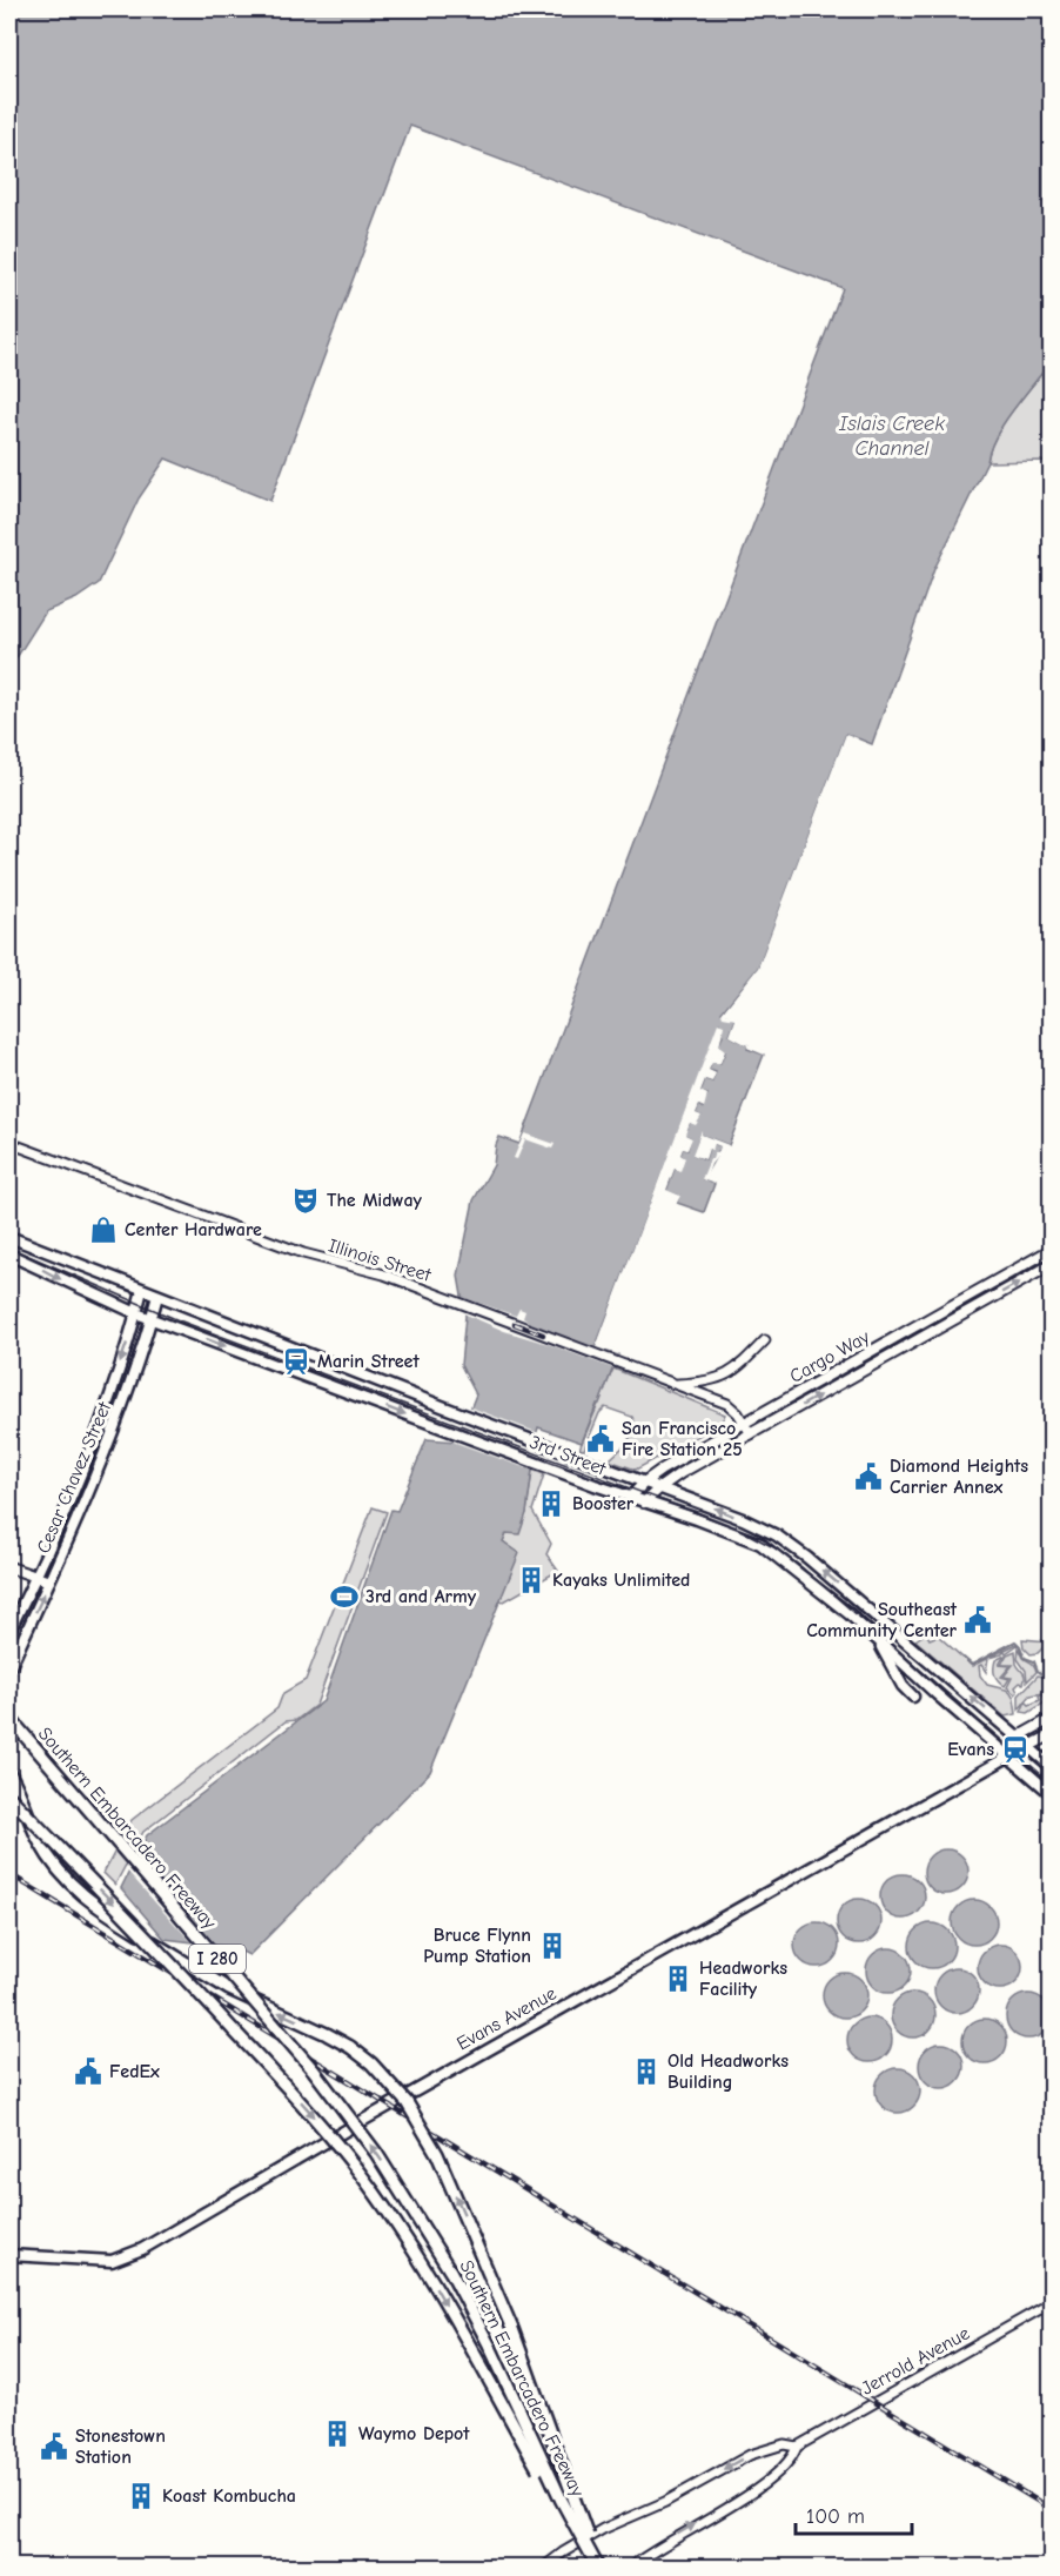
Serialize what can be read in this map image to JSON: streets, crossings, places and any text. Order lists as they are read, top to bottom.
{
  "streets": {
    "highway": ["Southern Embarcadero Freeway", "I 280"],
    "main road": [
      "Cargo Way",
      "3rd Street",
      "Cesar Chavez Street",
      "Evans Avenue"
    ],
    "street": ["Illinois Street", "Jerrold Avenue"]
  },
  "crossings": [
    ["Illinois Street", "Cargo Way"],
    ["Cargo Way", "3rd Street"],
    ["3rd Street", "Cesar Chavez Street"],
    ["3rd Street", "Evans Avenue"]
  ],
  "water": ["Islais Creek Channel"],
  "places": {
    "theatre": ["The Midway"],
    "shop": ["Center Hardware"],
    "station": ["Marin Street", "Evans"],
    "public building": [
      "San Francisco Fire Station 25",
      "Diamond Heights Carrier Annex",
      "Southeast Community Center",
      "FedEx",
      "Stonestown Station"
    ],
    "building": [
      "Booster",
      "Kayaks Unlimited",
      "Bruce Flynn Pump Station",
      "Headworks Facility",
      "Old Headworks Building",
      "Waymo Depot",
      "Koast Kombucha"
    ],
    "sports": ["3rd and Army"]
  },
  "scale_bar": "100 m"
}
